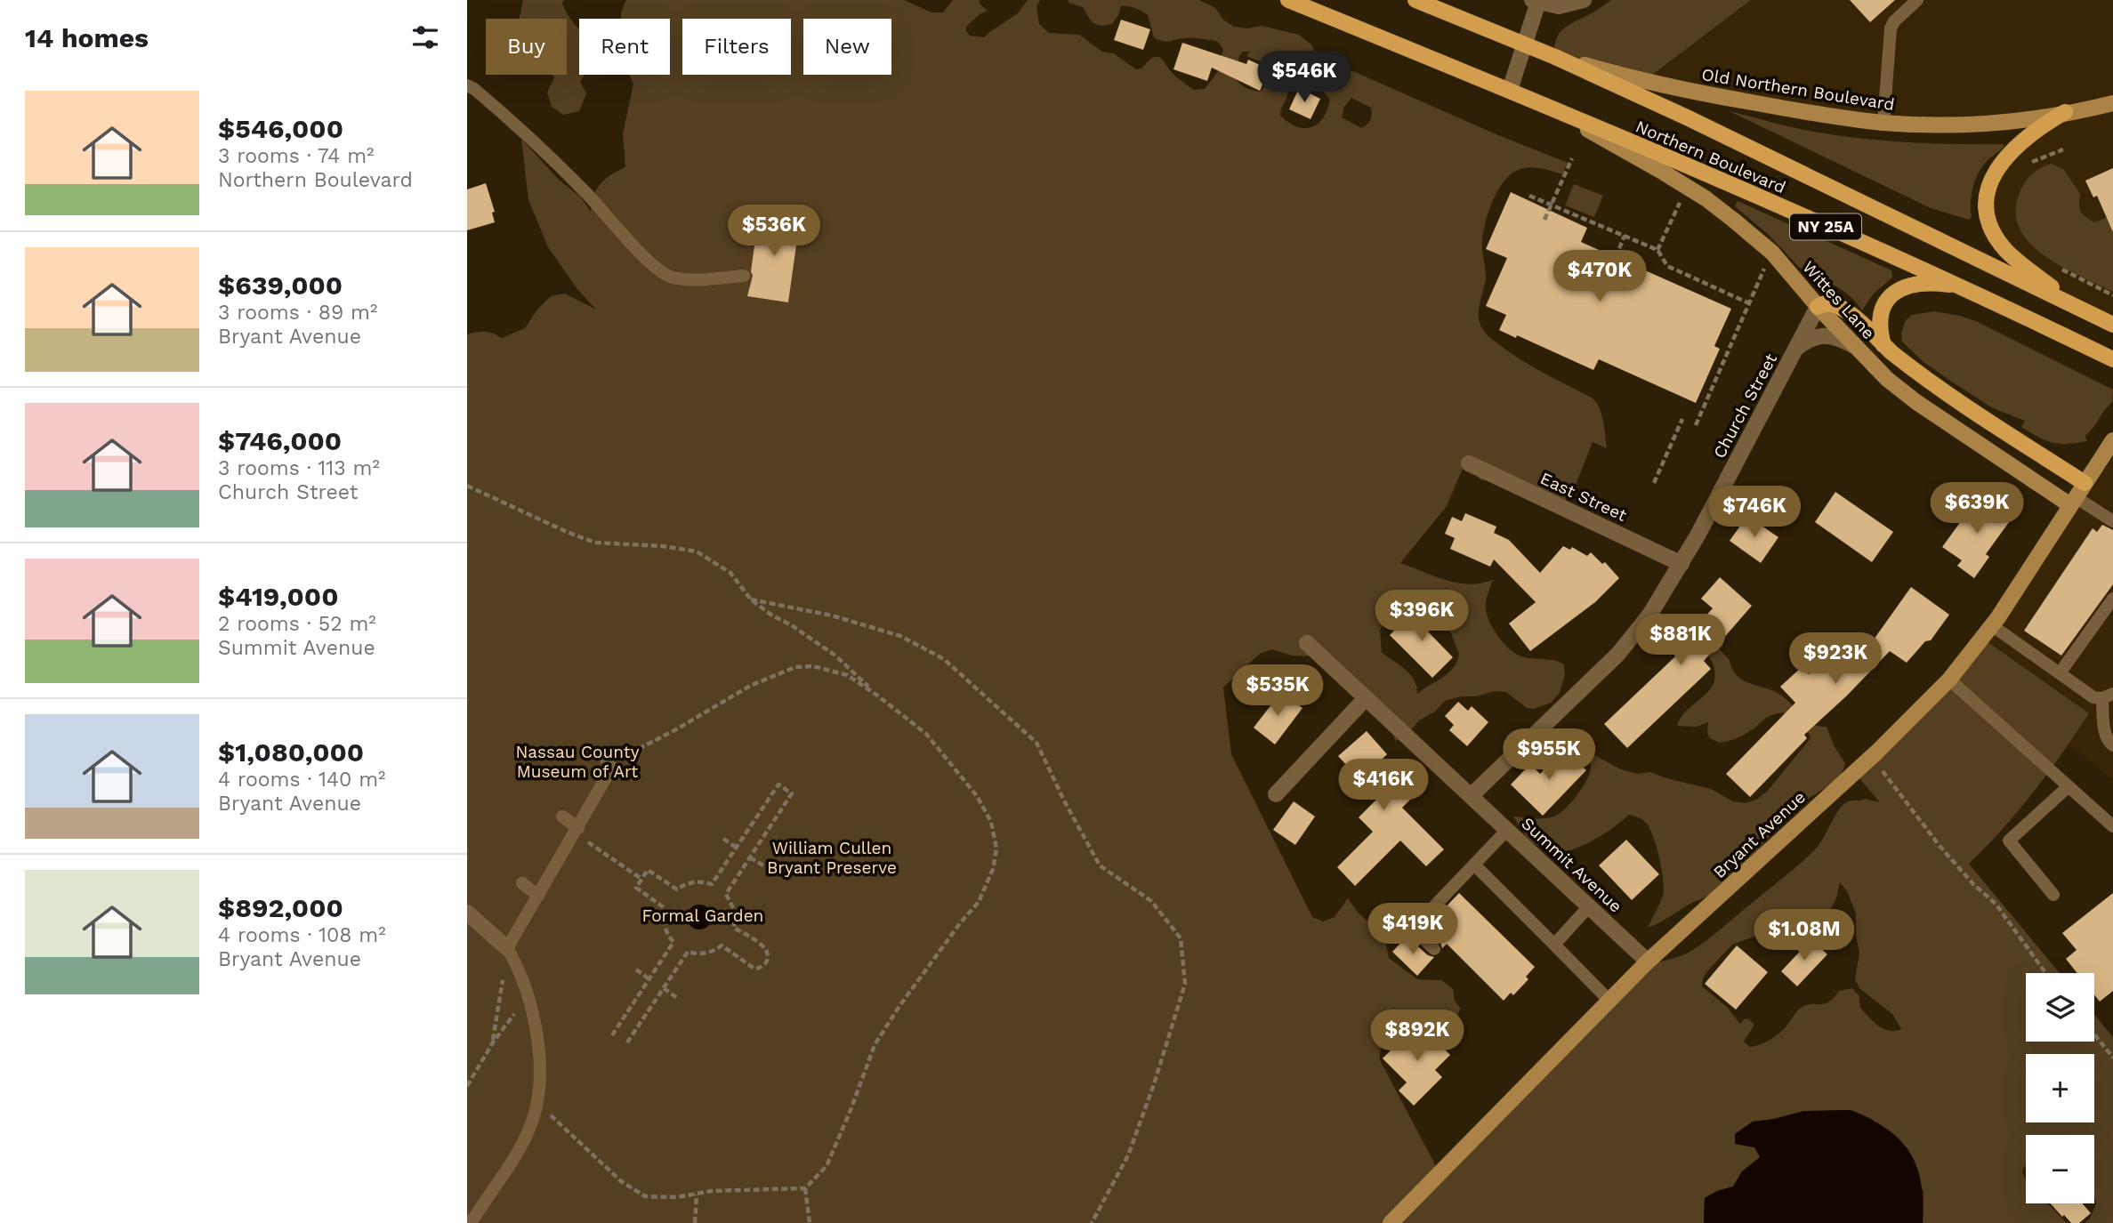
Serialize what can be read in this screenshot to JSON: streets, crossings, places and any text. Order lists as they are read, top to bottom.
{
  "streets": {
    "main road": [
      "Old Northern Boulevard",
      "Northern Boulevard",
      "NY 25A",
      "Wittes Lane",
      "Bryant Avenue"
    ],
    "street": ["Church Street", "East Street", "Summit Avenue"]
  },
  "crossings": [
    ["Old Northern Boulevard", "Northern Boulevard"],
    ["Northern Boulevard", "Wittes Lane"],
    ["Wittes Lane", "Church Street"],
    ["Wittes Lane", "Bryant Avenue"],
    ["Church Street", "East Street"],
    ["Church Street", "Summit Avenue"],
    ["Bryant Avenue", "Summit Avenue"]
  ],
  "parks": ["Nassau County Museum of Art", "William Cullen Bryant Preserve", "Formal Garden"],
  "page": {
    "heading": "14 homes",
    "chip": [
      "Buy",
      "Rent",
      "Filters",
      "New"
    ],
    "price": [
      "$546K",
      "$536K",
      "$470K",
      "$639K",
      "$746K",
      "$396K",
      "$881K",
      "$923K",
      "$535K",
      "$955K",
      "$416K",
      "$419K",
      "$1.08M",
      "$892K"
    ],
    "list": [
      {
        "name": "$546,000",
        "note": "3 rooms · 74 m² · Northern Boulevard"
      },
      {
        "name": "$639,000",
        "note": "3 rooms · 89 m² · Bryant Avenue"
      },
      {
        "name": "$746,000",
        "note": "3 rooms · 113 m² · Church Street"
      },
      {
        "name": "$419,000",
        "note": "2 rooms · 52 m² · Summit Avenue"
      },
      {
        "name": "$1,080,000",
        "note": "4 rooms · 140 m² · Bryant Avenue"
      },
      {
        "name": "$892,000",
        "note": "4 rooms · 108 m² · Bryant Avenue"
      }
    ],
    "map_buttons": ["+", "−"]
  }
}
